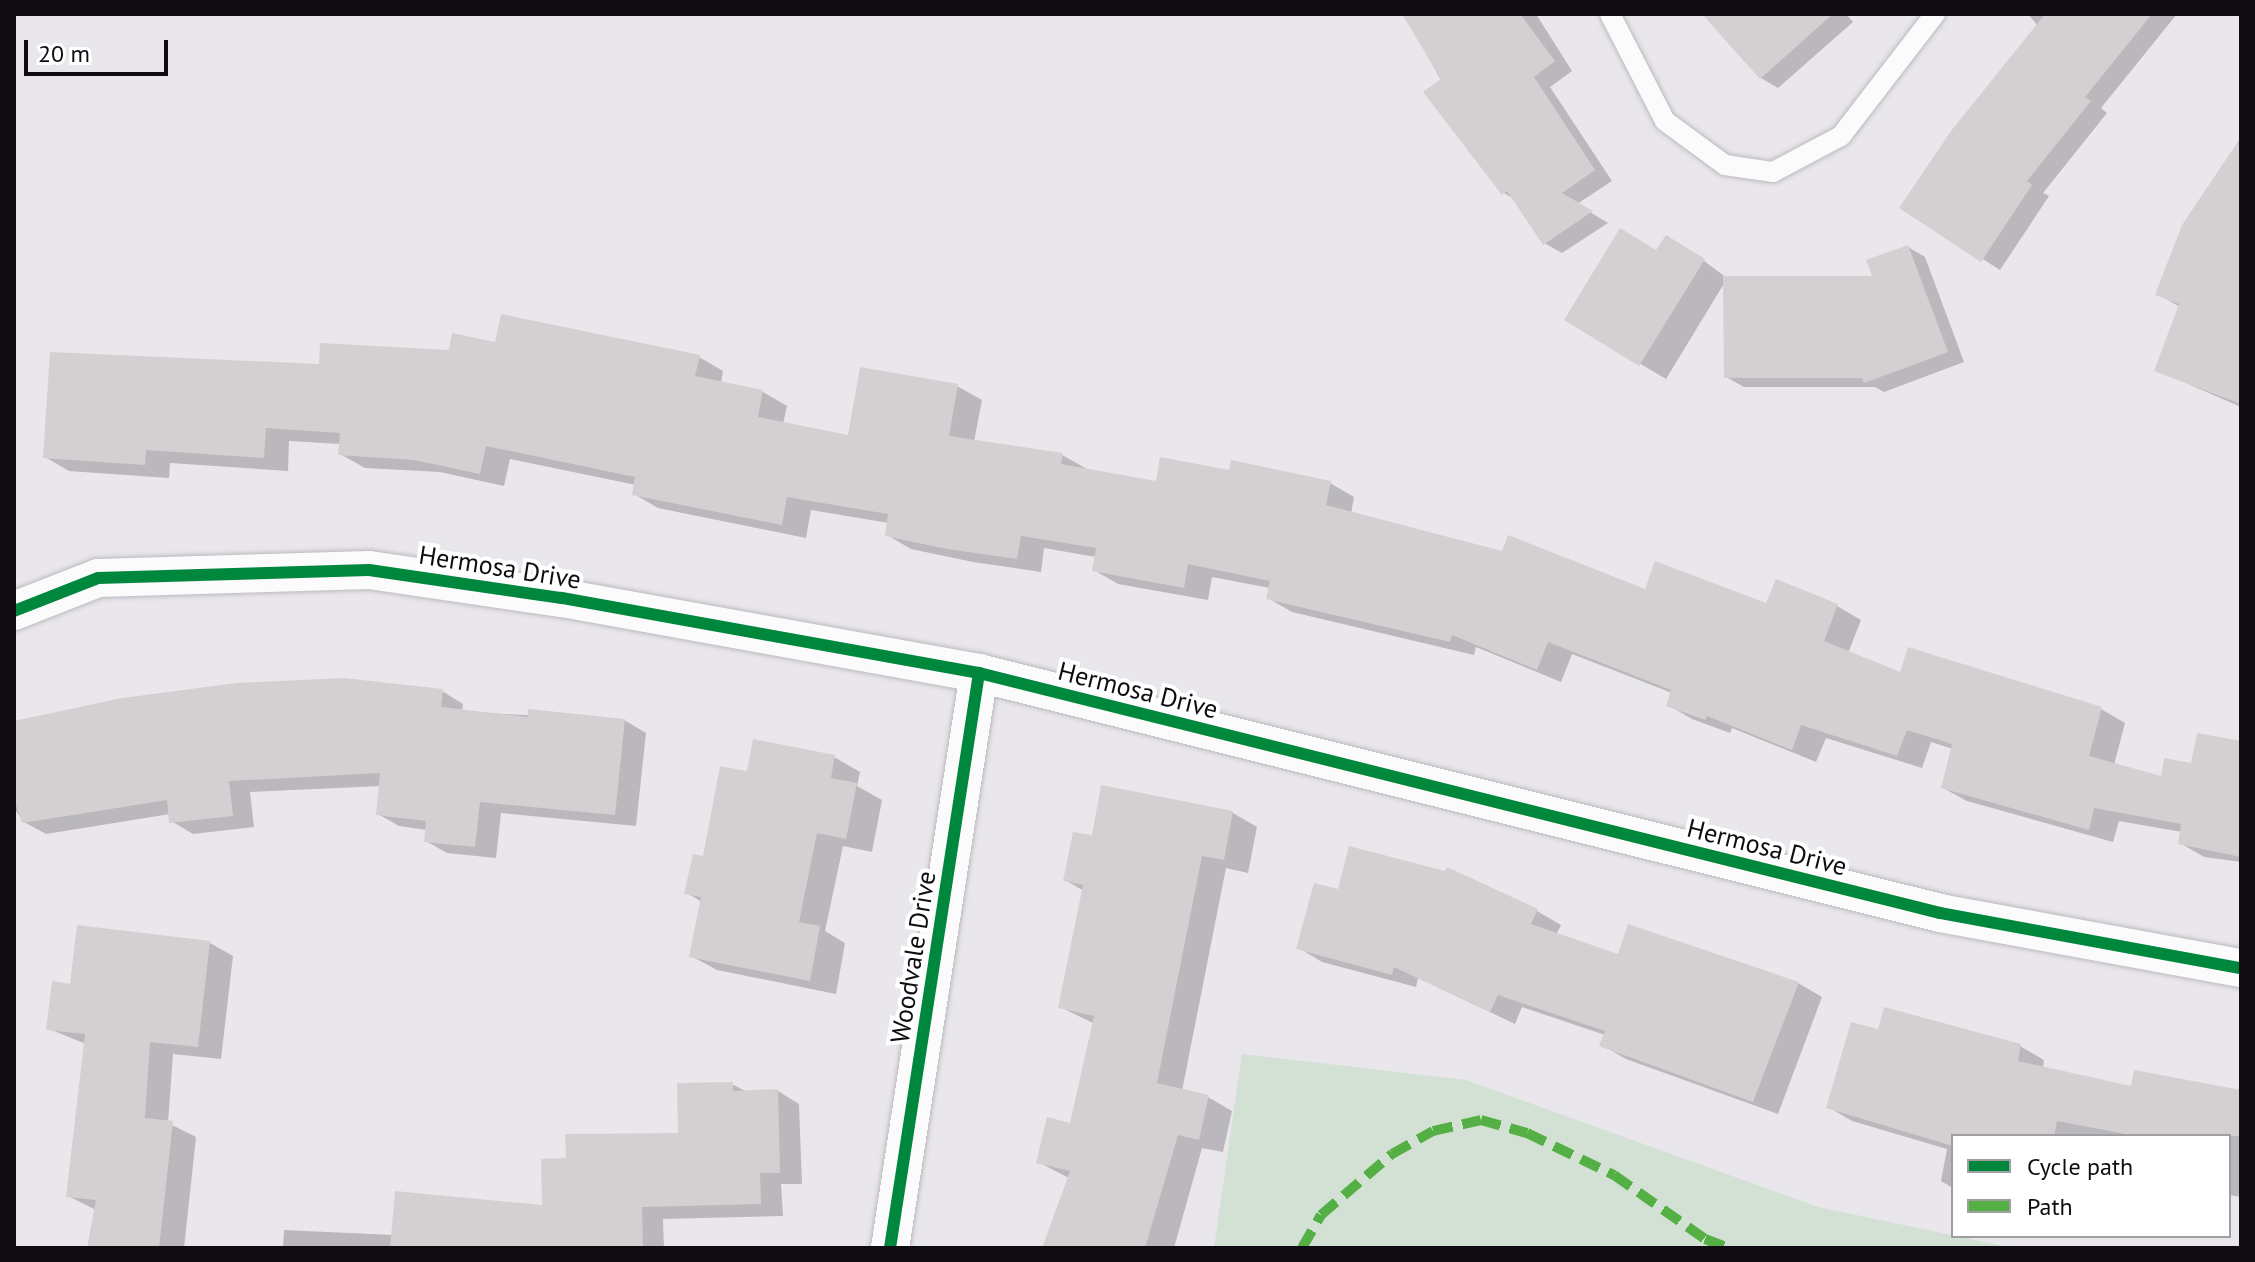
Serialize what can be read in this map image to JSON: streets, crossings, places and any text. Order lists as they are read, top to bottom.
{
  "streets": {
    "street": ["Hermosa Drive", "Woodvale Drive"]
  },
  "crossings": [
    ["Hermosa Drive", "Woodvale Drive"]
  ],
  "legend": ["Cycle path", "Path"],
  "scale_bar": "20 m"
}
